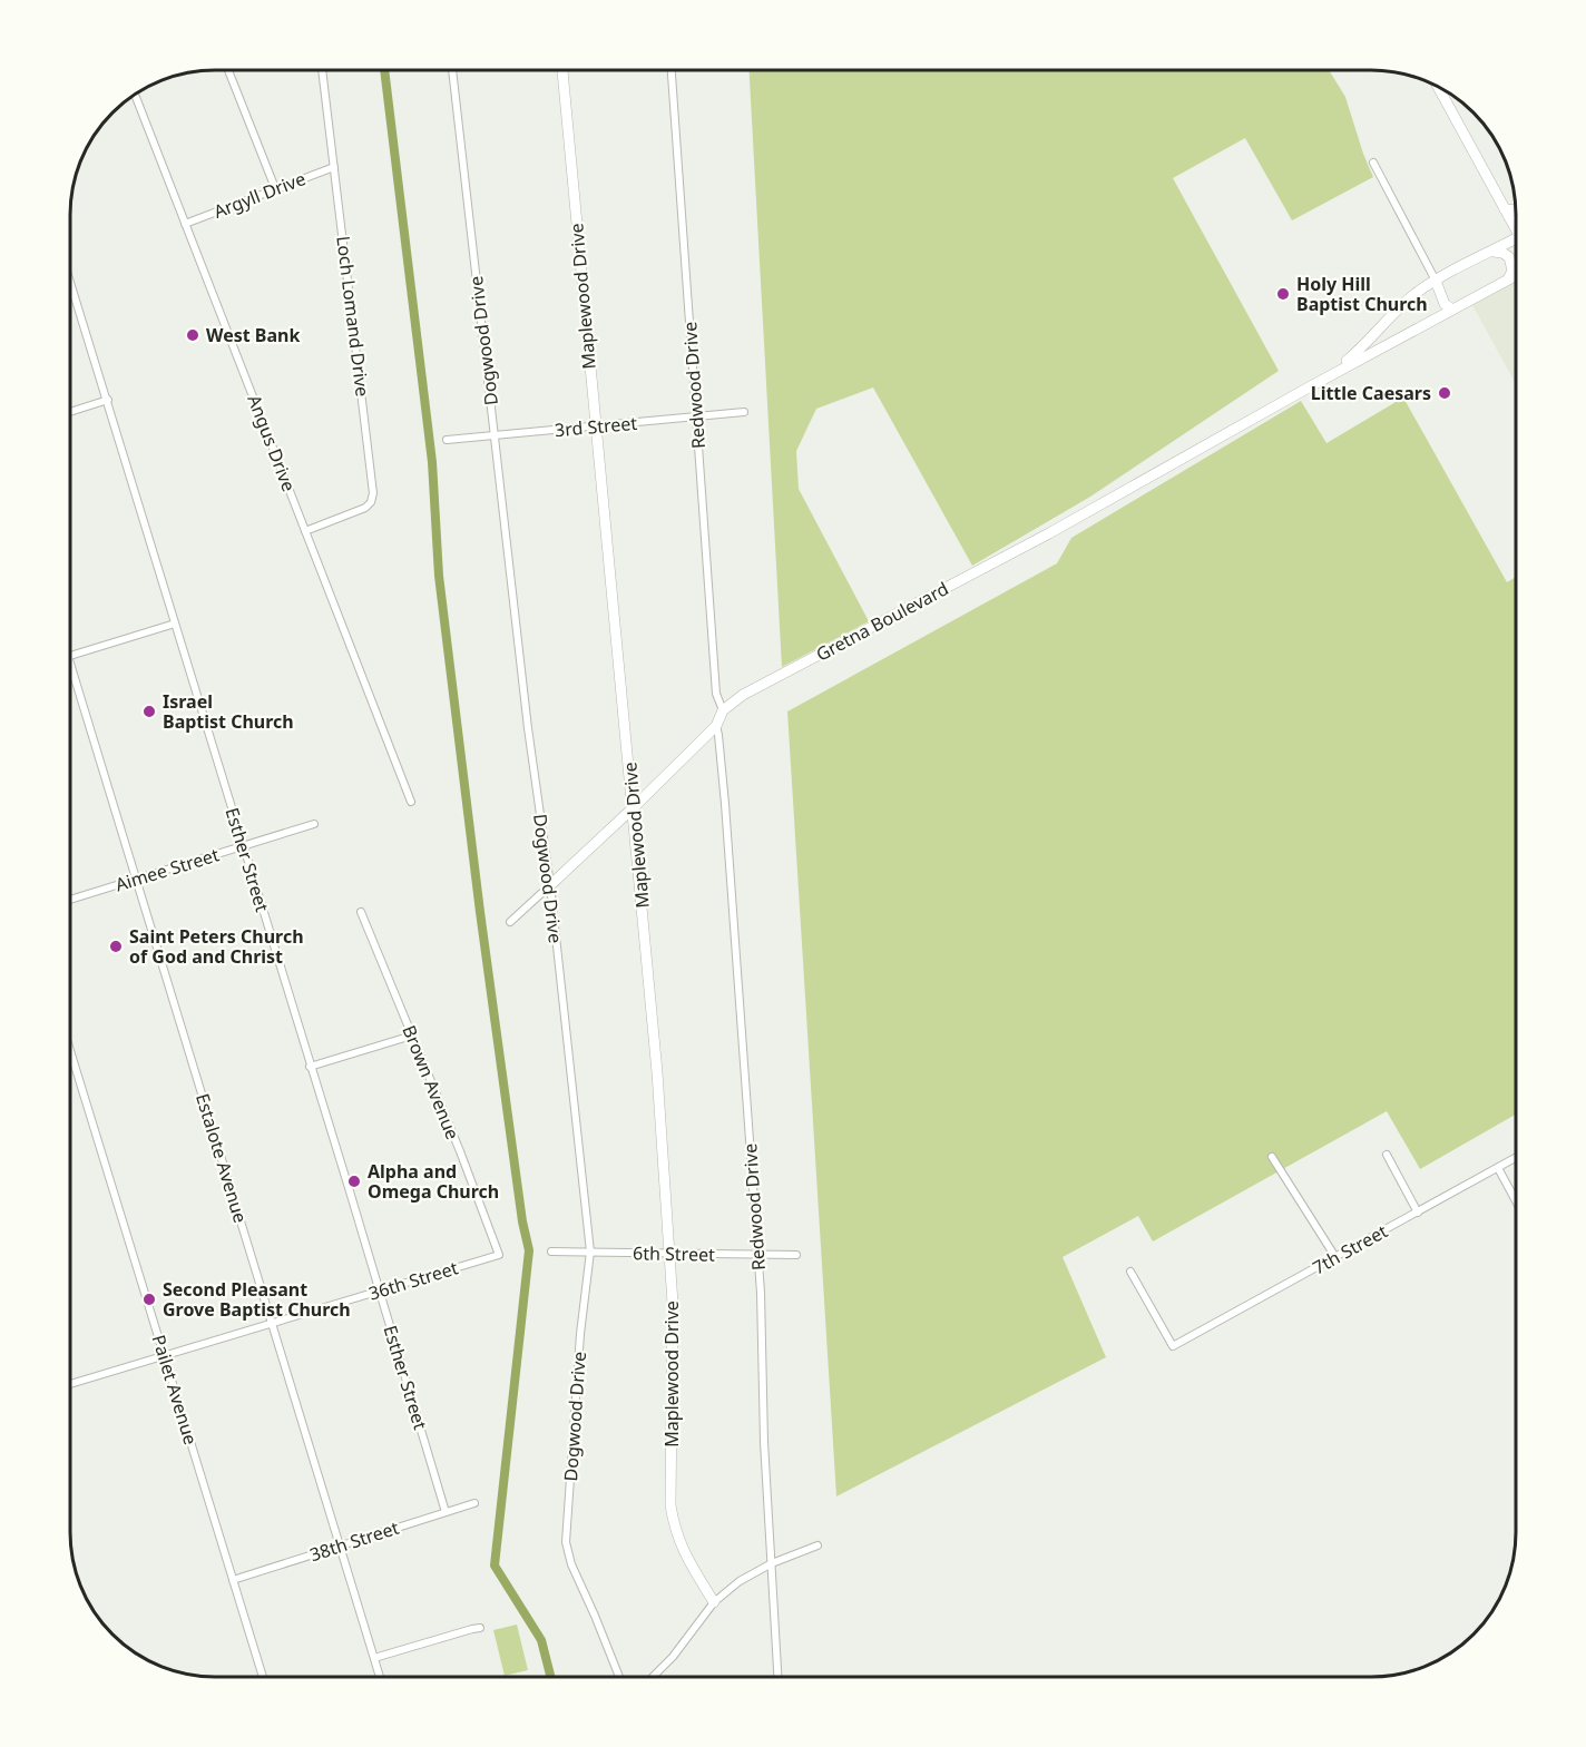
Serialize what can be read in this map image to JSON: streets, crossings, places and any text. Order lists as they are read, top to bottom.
{
  "streets": {
    "street": [
      "Argyll Drive",
      "Maplewood Drive",
      "Loch Lomand Drive",
      "Dogwood Drive",
      "Redwood Drive",
      "3rd Street",
      "Angus Drive",
      "Gretna Boulevard",
      "Esther Street",
      "Aimee Street",
      "Brown Avenue",
      "Estalote Avenue",
      "7th Street",
      "6th Street",
      "36th Street",
      "Pailet Avenue",
      "38th Street"
    ]
  },
  "crossings": [
    ["Argyll Drive", "Loch Lomand Drive"],
    ["Argyll Drive", "Angus Drive"],
    ["Maplewood Drive", "3rd Street"],
    ["Maplewood Drive", "6th Street"],
    ["Loch Lomand Drive", "Angus Drive"],
    ["Dogwood Drive", "3rd Street"],
    ["Dogwood Drive", "6th Street"],
    ["Redwood Drive", "3rd Street"],
    ["Redwood Drive", "Gretna Boulevard"],
    ["Redwood Drive", "6th Street"],
    ["Esther Street", "Aimee Street"],
    ["Esther Street", "36th Street"],
    ["Esther Street", "38th Street"],
    ["Aimee Street", "Estalote Avenue"],
    ["Brown Avenue", "36th Street"],
    ["Estalote Avenue", "36th Street"],
    ["Estalote Avenue", "38th Street"],
    ["36th Street", "Pailet Avenue"],
    ["Pailet Avenue", "38th Street"]
  ],
  "places": [
    "Holy Hill Baptist Church",
    "West Bank",
    "Little Caesars",
    "Israel Baptist Church",
    "Saint Peters Church of God and Christ",
    "Alpha and Omega Church",
    "Second Pleasant Grove Baptist Church"
  ]
}
